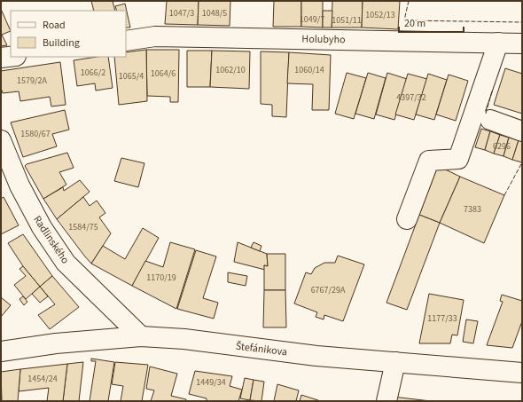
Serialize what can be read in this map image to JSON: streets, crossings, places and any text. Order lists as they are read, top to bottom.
{
  "streets": {
    "street": ["Holubyho", "Radlinského", "Štefánikova"]
  },
  "crossings": [
    ["Radlinského", "Štefánikova"]
  ],
  "house_numbers": [
    "1047/3",
    "1048/5",
    "1052/13",
    "1049/7",
    "1051/11",
    "1062/10",
    "1060/14",
    "1066/2",
    "1064/6",
    "1065/4",
    "1579/2A",
    "4397/32",
    "1580/67",
    "6296",
    "7383",
    "1584/75",
    "1170/19",
    "6767/29A",
    "1177/33",
    "1454/24",
    "1449/34"
  ],
  "legend": ["Road", "Building"],
  "scale_bar": "20 m"
}
